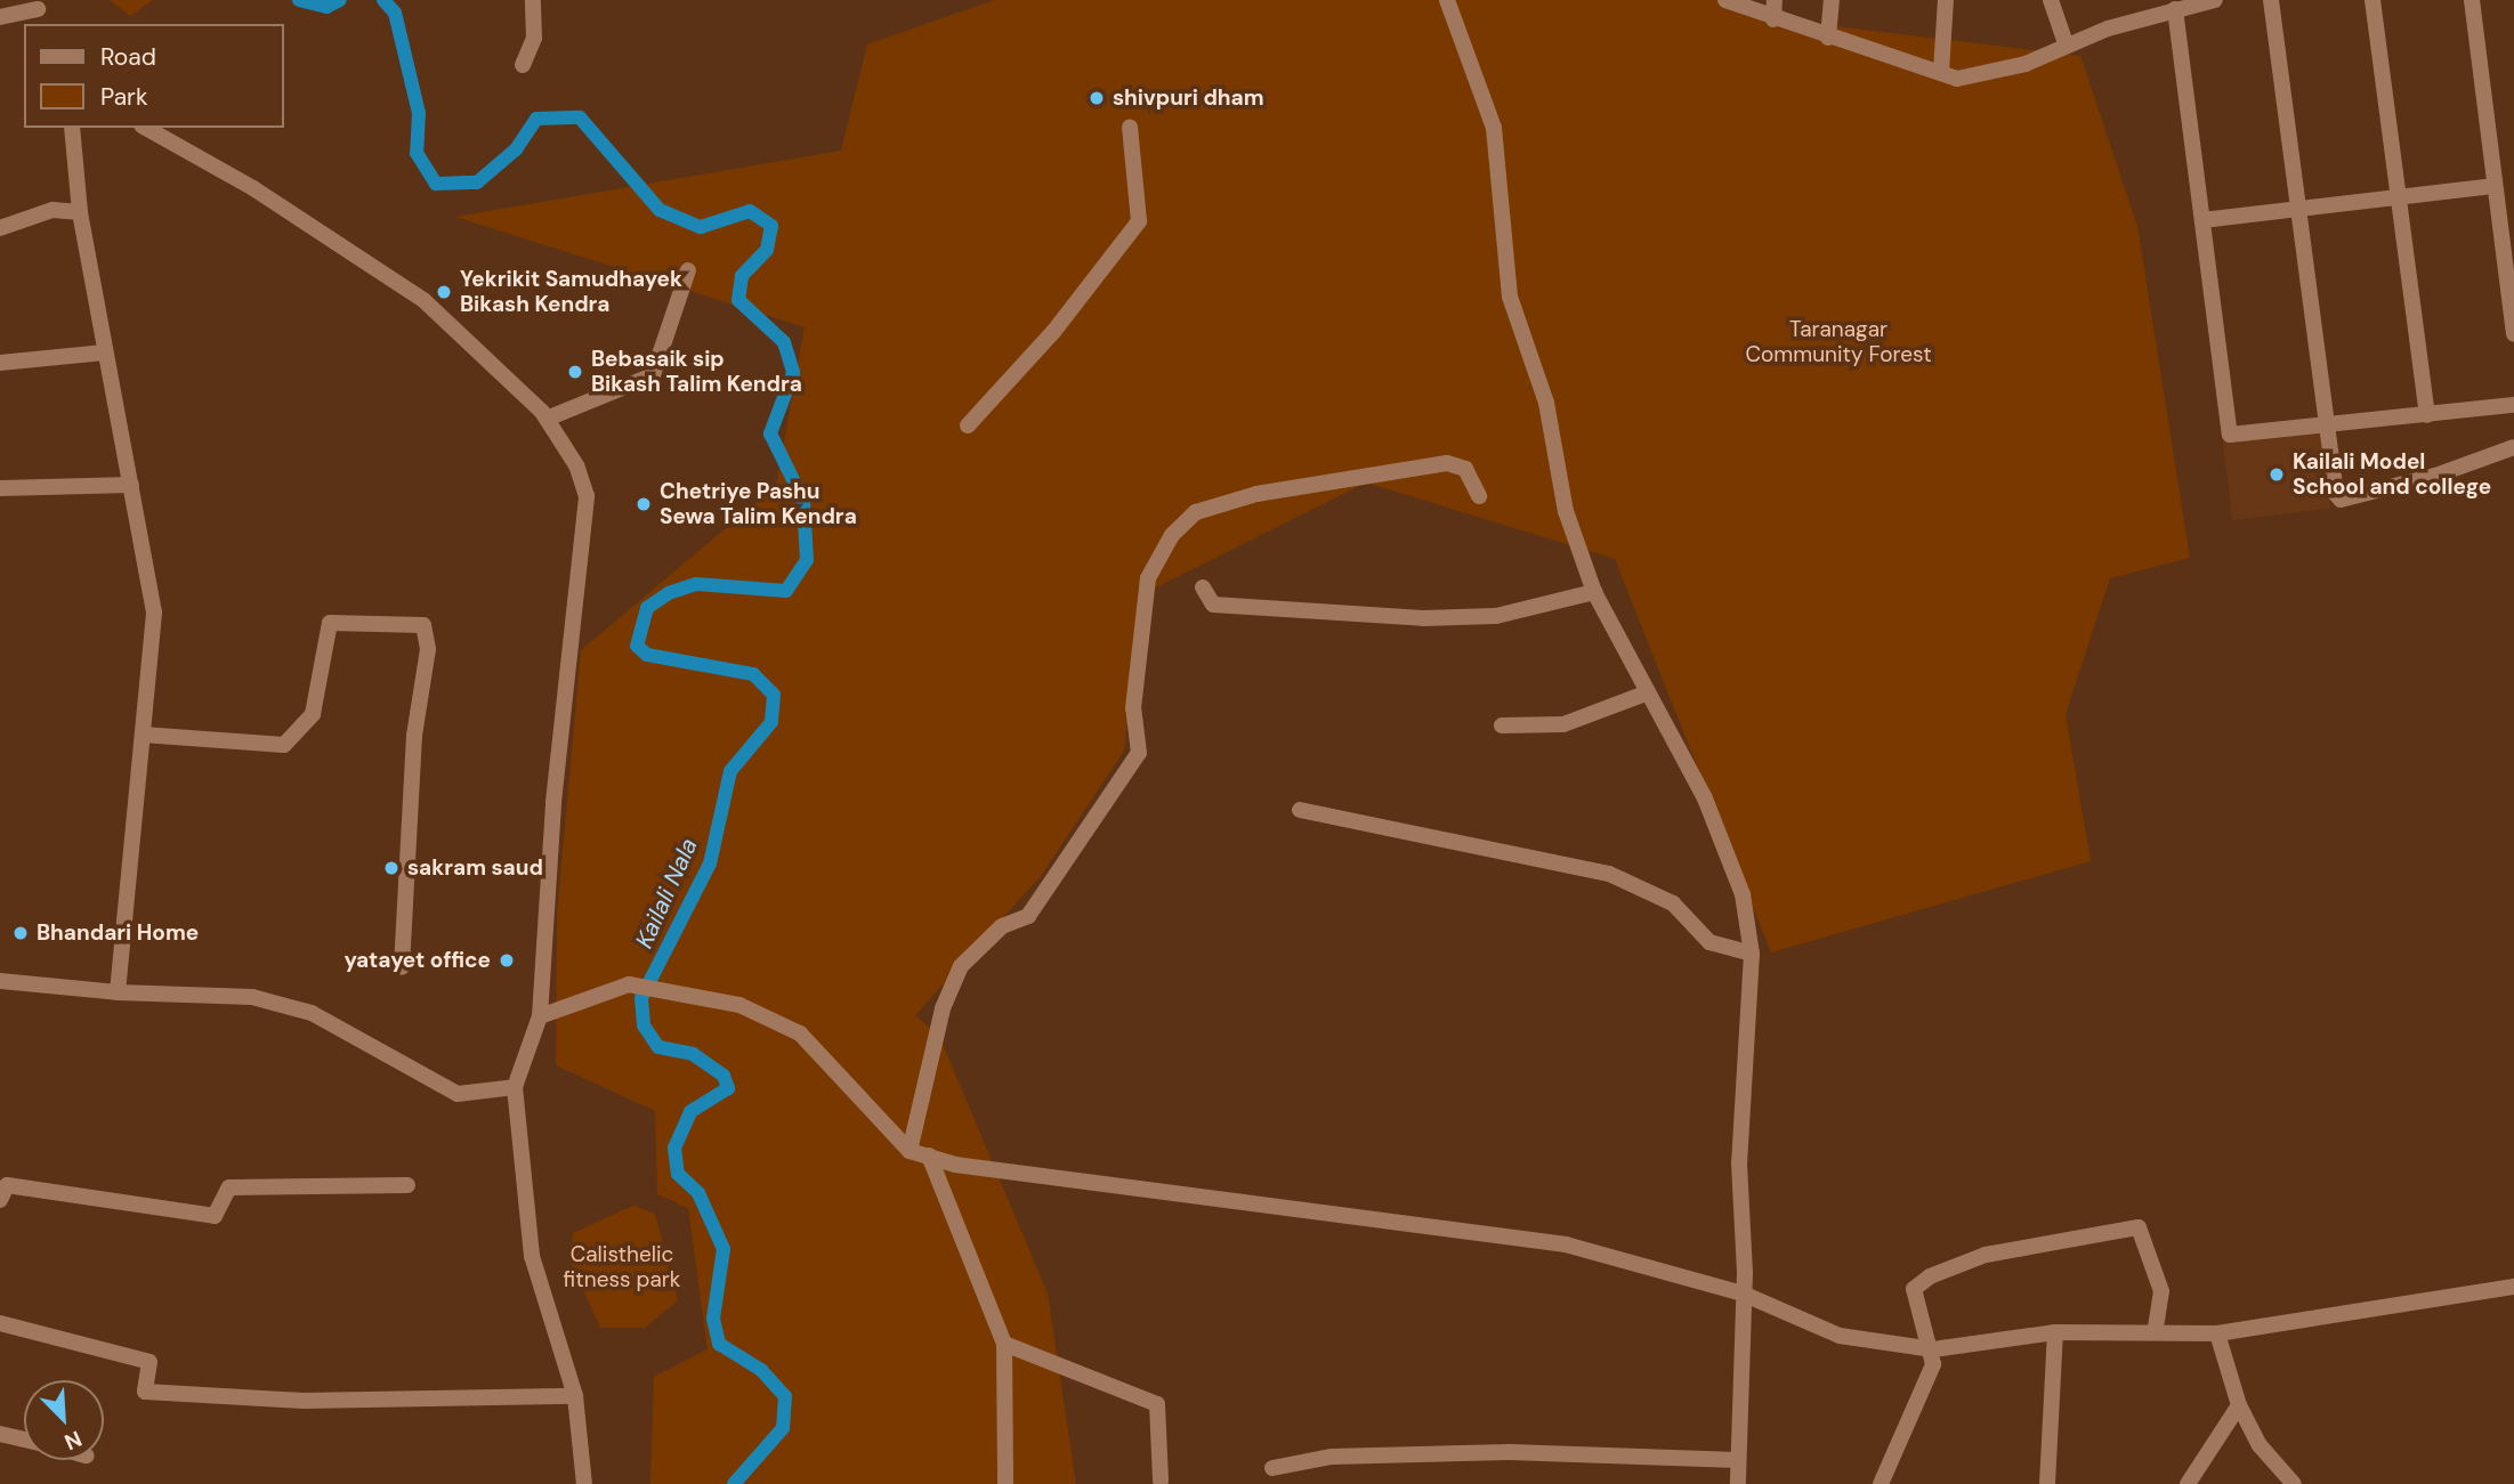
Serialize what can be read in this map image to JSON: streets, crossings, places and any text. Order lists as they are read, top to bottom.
{
  "water": ["Kailali Nala"],
  "parks": ["Taranagar Community Forest", "Calisthelic fitness park"],
  "places": [
    "shivpuri dham",
    "Yekrikit Samudhayek Bikash Kendra",
    "Bebasaik sip Bikash Talim Kendra",
    "Kailali Model School and college",
    "Chetriye Pashu Sewa Talim Kendra",
    "sakram saud",
    "Bhandari Home",
    "yatayet office"
  ],
  "legend": ["Road", "Park"],
  "north": "bottom right"
}
